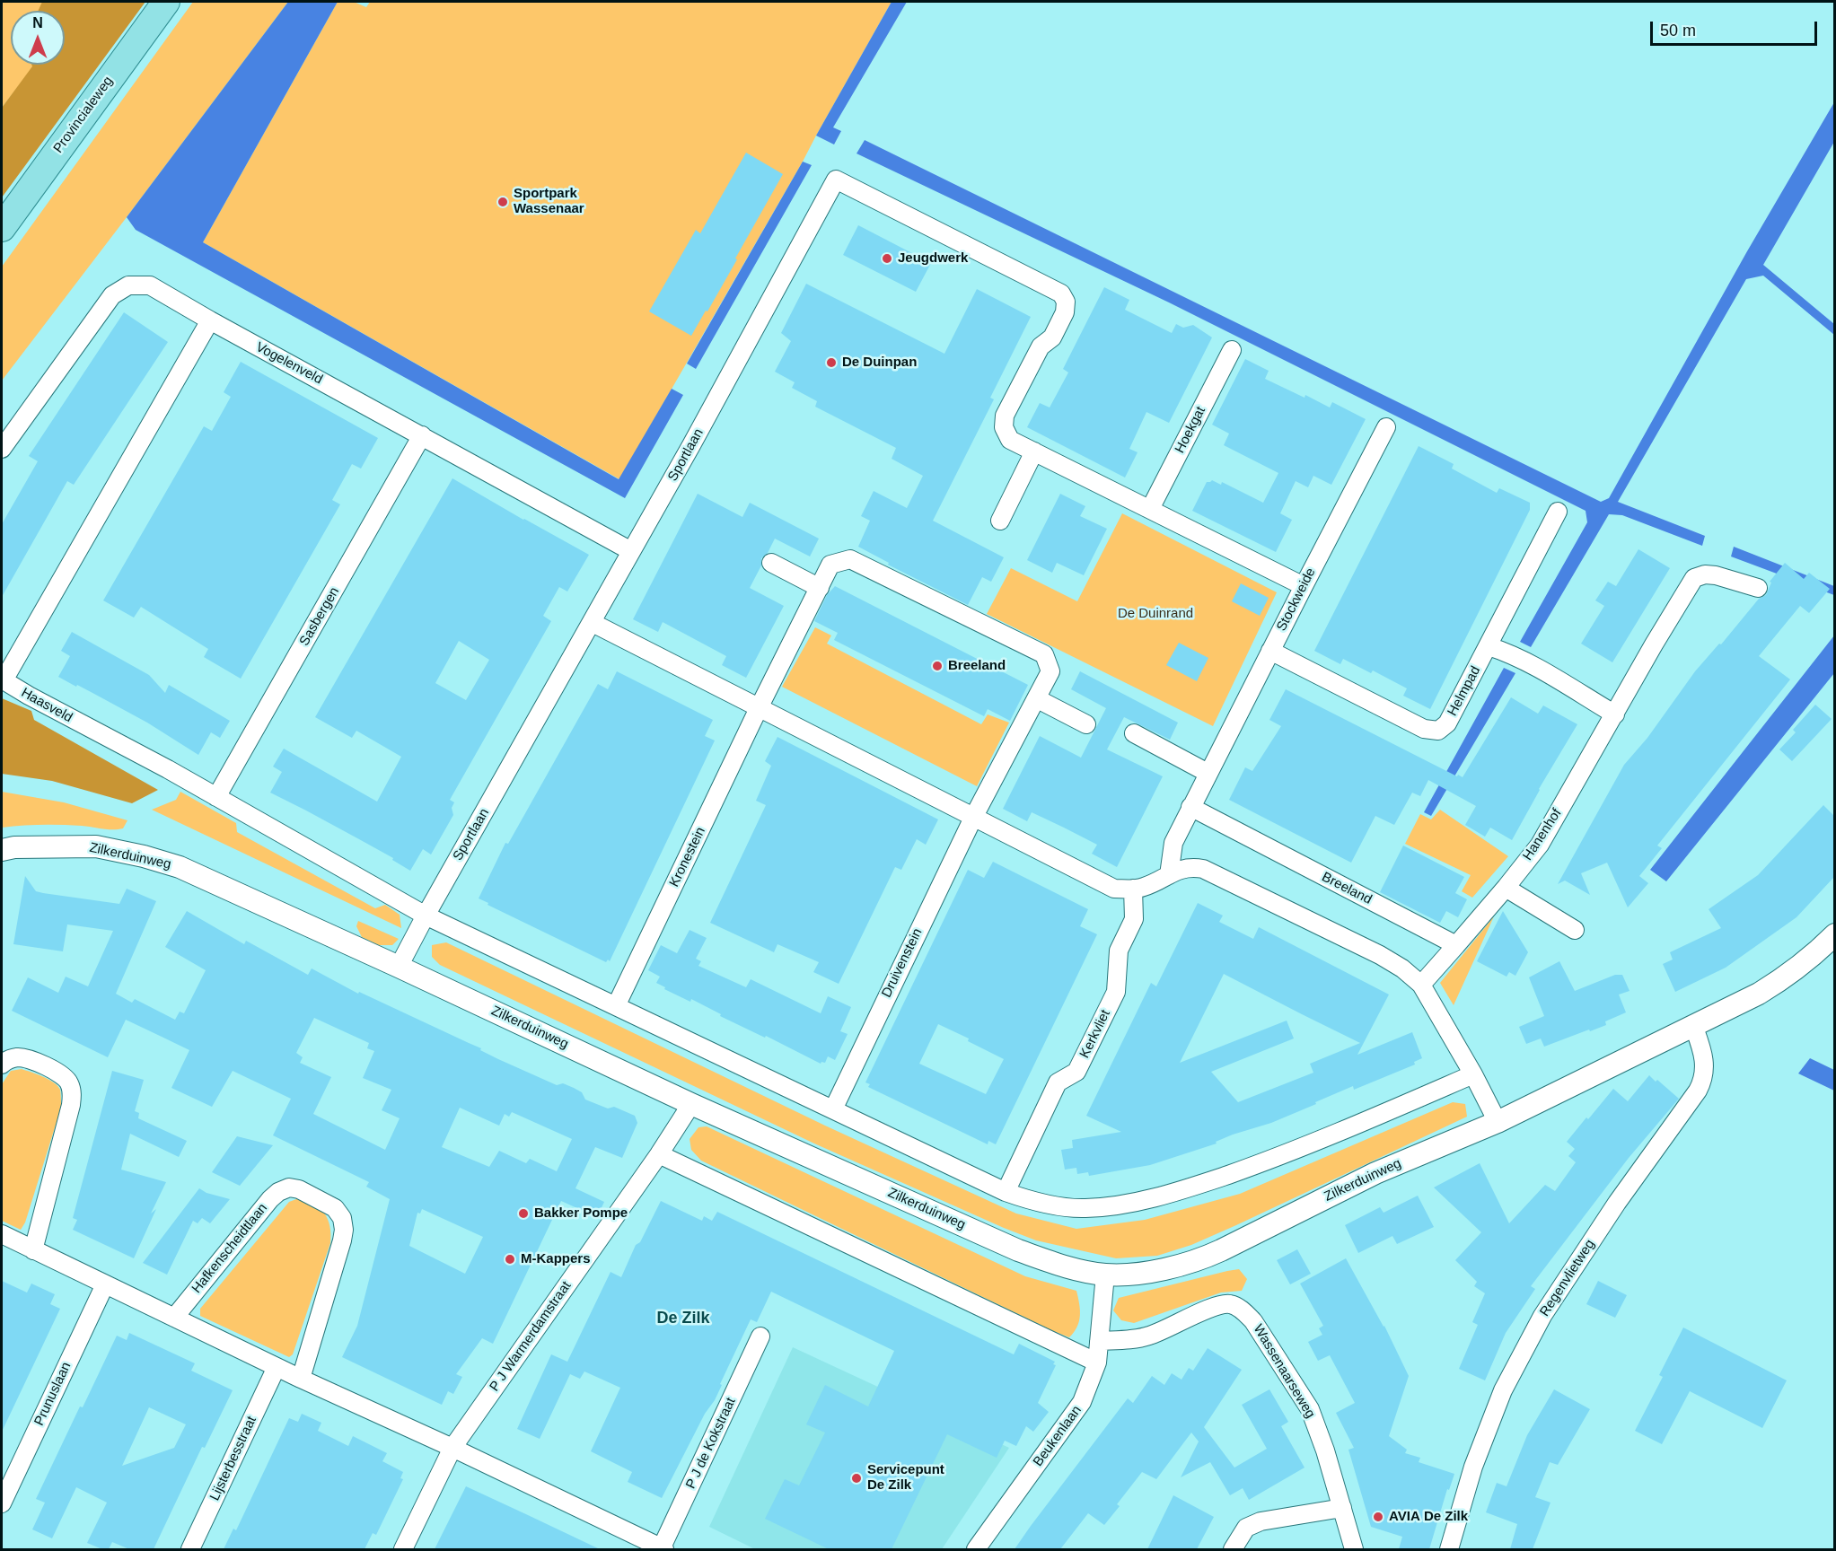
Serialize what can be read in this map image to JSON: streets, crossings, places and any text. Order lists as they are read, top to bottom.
{
  "streets": {
    "main road": ["Provincialeweg"],
    "street": [
      "Vogelenveld",
      "Hoekgat",
      "Sportlaan",
      "Stockweide",
      "Sasbergen",
      "Helmpad",
      "Haasveld",
      "Hanenhof",
      "Zilkerduinweg",
      "Kronestein",
      "Breeland",
      "Druivenstein",
      "Kerkvliet",
      "Hafkenscheidtlaan",
      "Regenvlietweg",
      "P J Warmerdamstraat",
      "Wassenaarseweg",
      "Prunuslaan",
      "Beukenlaan",
      "P J de Kokstraat",
      "Lijsterbesstraat"
    ]
  },
  "crossings": [
    ["Vogelenveld", "Sportlaan"],
    ["Vogelenveld", "Sasbergen"],
    ["Vogelenveld", "Haasveld"],
    ["Sportlaan", "Haasveld"],
    ["Sportlaan", "Zilkerduinweg"],
    ["Stockweide", "Helmpad"],
    ["Sasbergen", "Haasveld"],
    ["Hanenhof", "Breeland"],
    ["Zilkerduinweg", "Regenvlietweg"],
    ["Zilkerduinweg", "P J Warmerdamstraat"],
    ["Zilkerduinweg", "Beukenlaan"],
    ["Wassenaarseweg", "Beukenlaan"]
  ],
  "districts": ["De Zilk"],
  "parks": ["De Duinrand"],
  "places": [
    "Sportpark Wassenaar",
    "Jeugdwerk",
    "De Duinpan",
    "Breeland",
    "Bakker Pompe",
    "M-Kappers",
    "Servicepunt De Zilk",
    "AVIA De Zilk"
  ],
  "scale_bar": "50 m",
  "north": "top"
}
